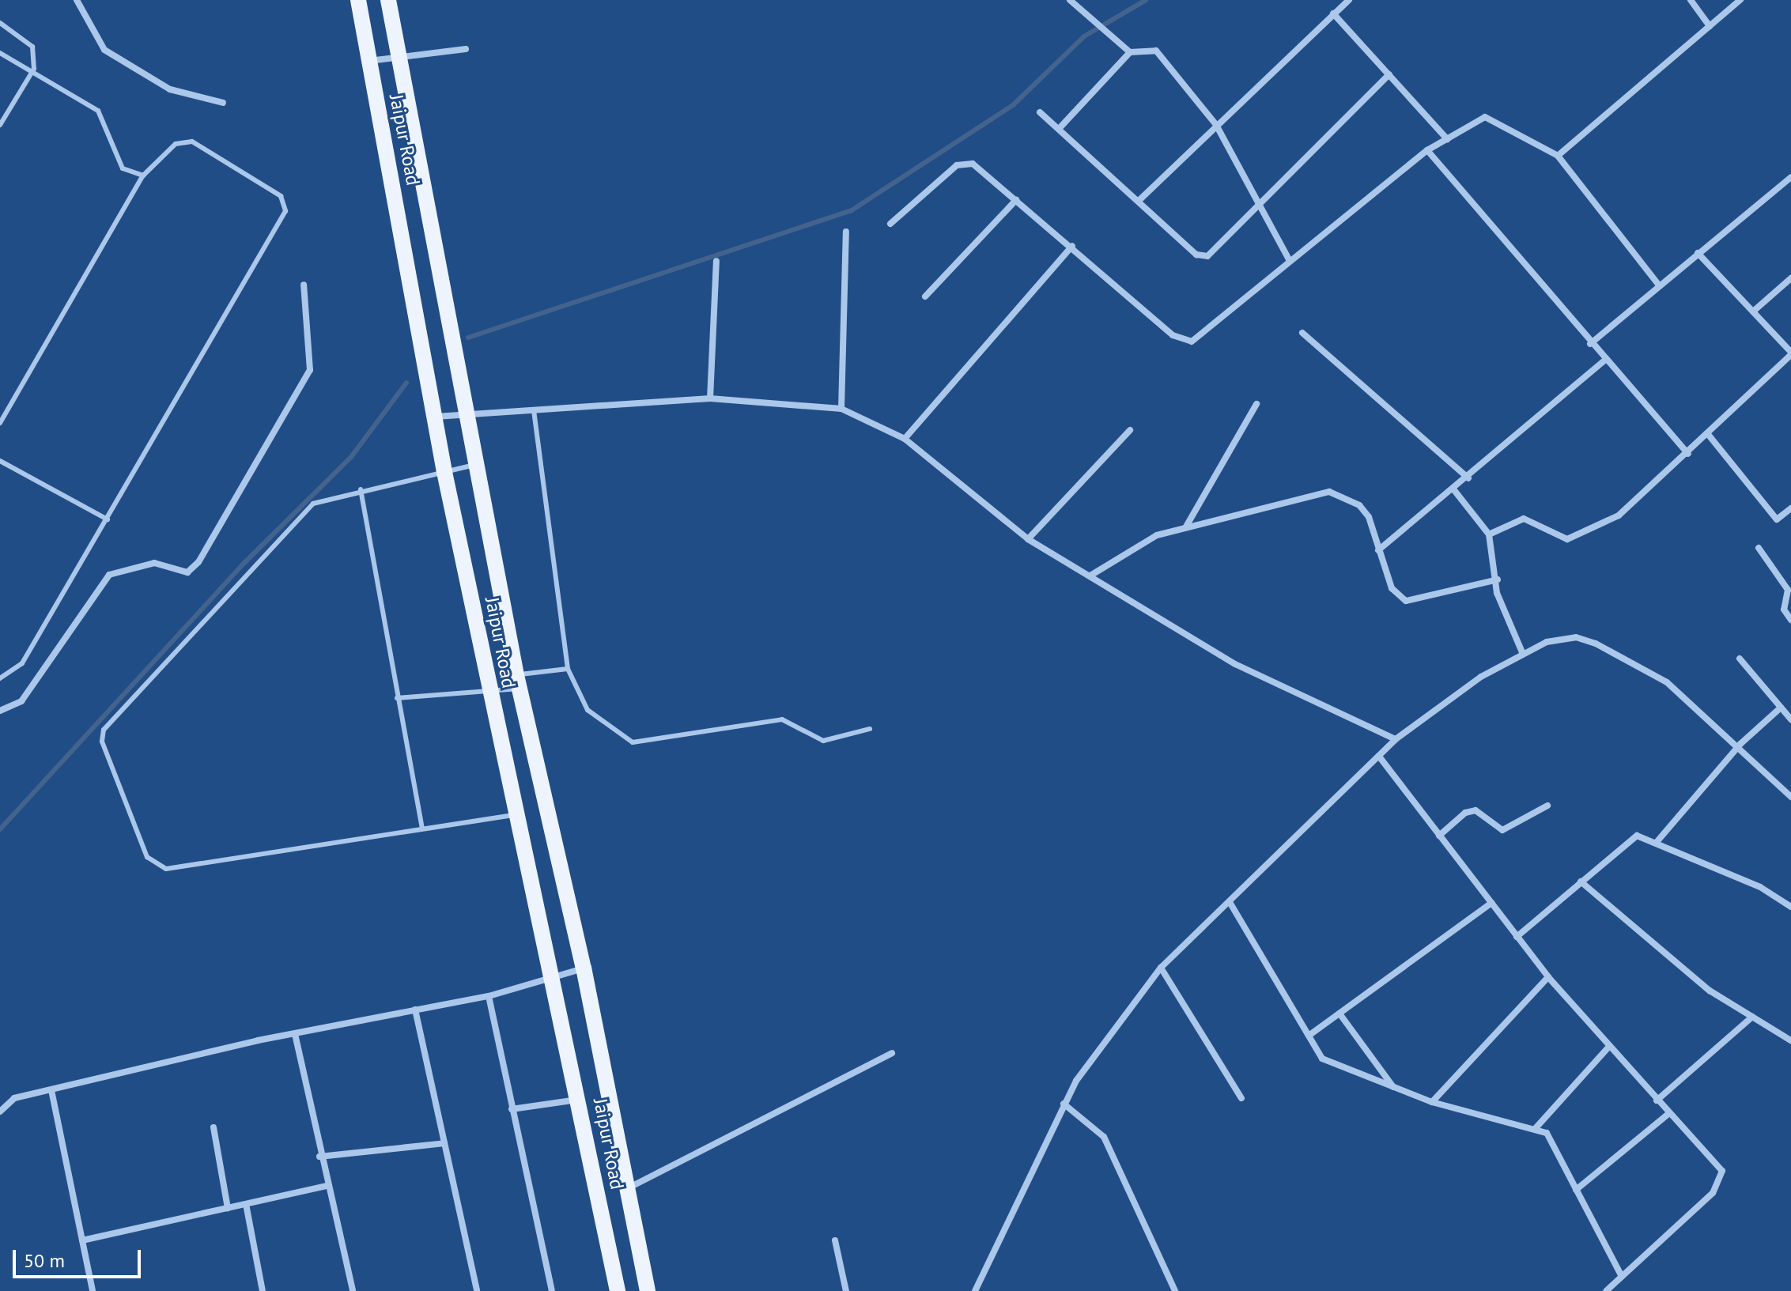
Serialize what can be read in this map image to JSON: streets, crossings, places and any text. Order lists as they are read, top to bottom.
{
  "streets": {
    "main road": ["Jaipur Road"]
  },
  "scale_bar": "50 m"
}
